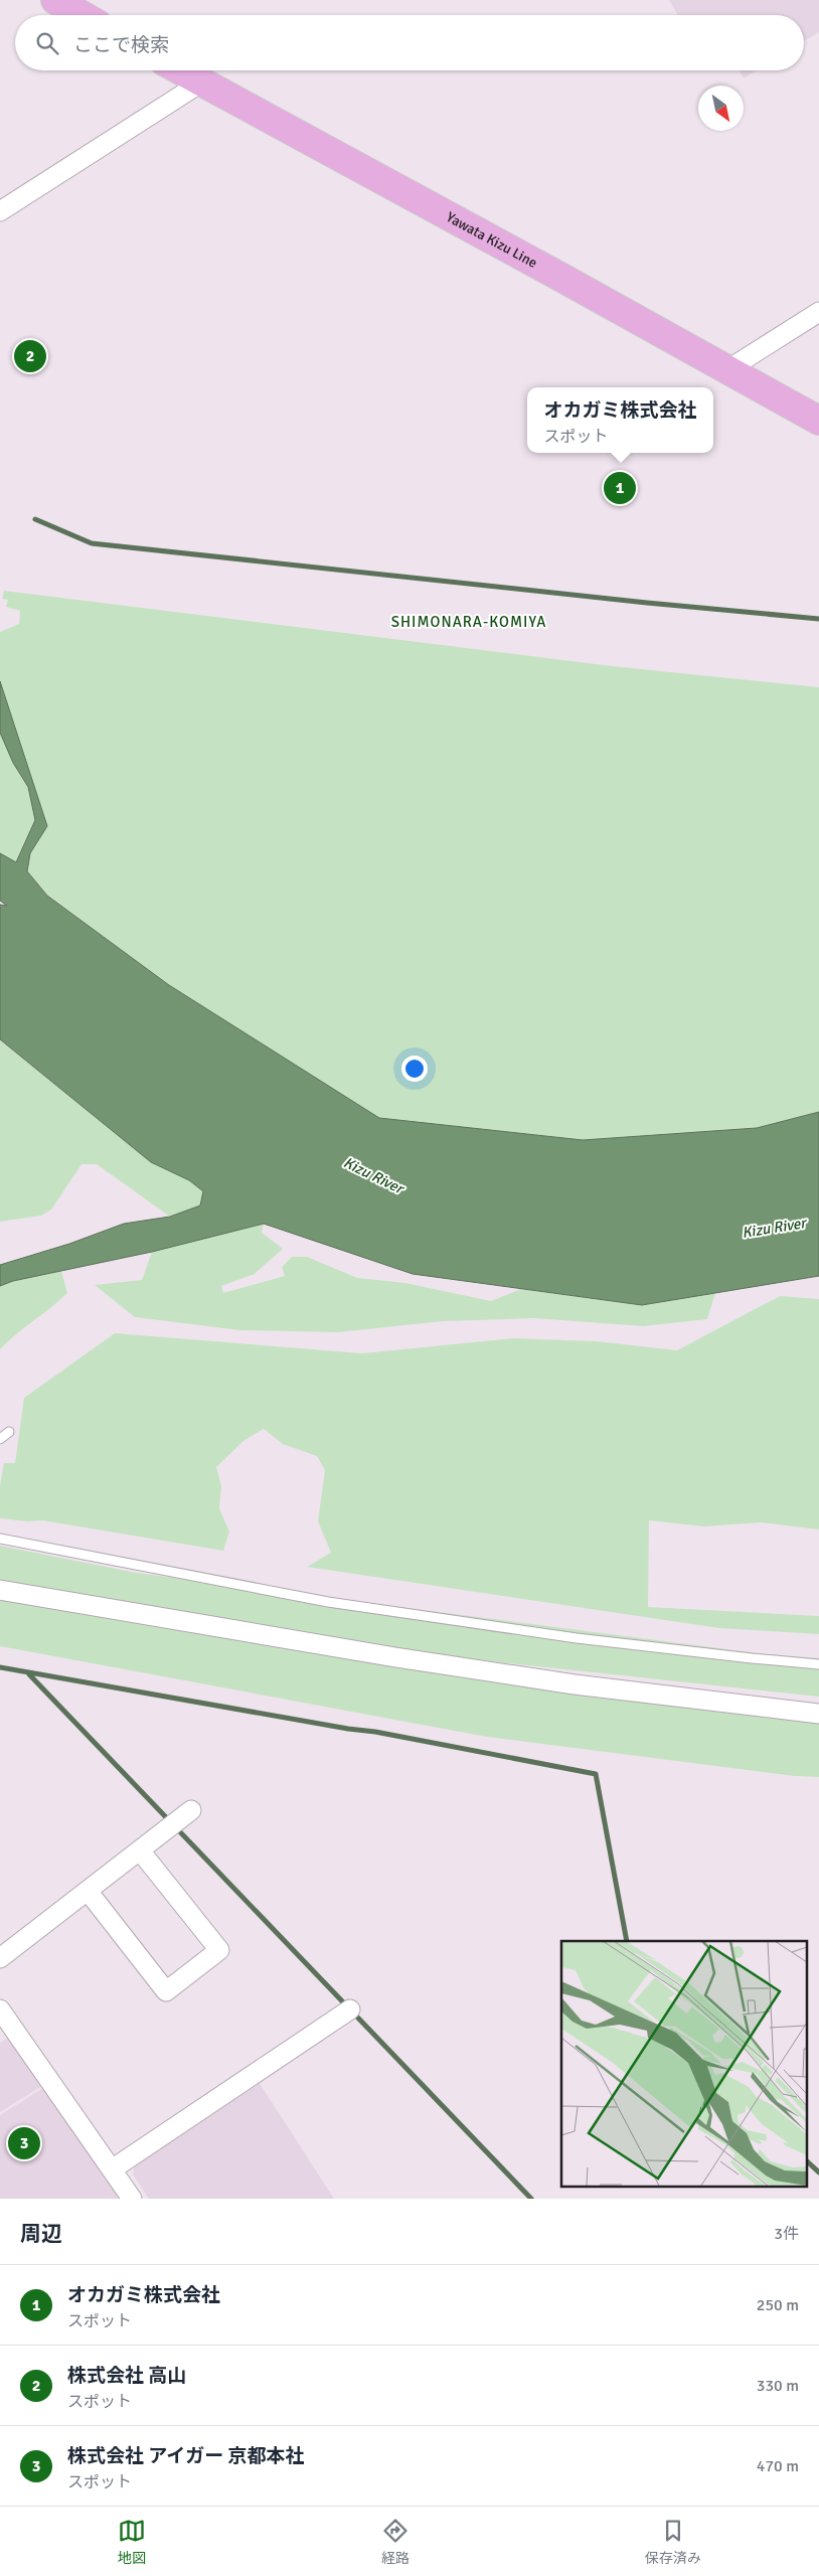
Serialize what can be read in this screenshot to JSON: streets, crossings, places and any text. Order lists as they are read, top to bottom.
{
  "streets": {
    "main road": ["Yawata Kizu Line"]
  },
  "districts": ["SHIMONARA-KOMIYA"],
  "water": ["Kizu River"],
  "north": "bottom right",
  "page": {
    "search": "ここで検索",
    "pins": ["2", "1", "3"],
    "popup": ["オカガミ株式会社", "スポット"],
    "heading": ["周辺", "3件"],
    "list": [
      {
        "mark": "1",
        "name": "オカガミ株式会社",
        "note": "スポット",
        "value": "250 m"
      },
      {
        "mark": "2",
        "name": "株式会社 高山",
        "note": "スポット",
        "value": "330 m"
      },
      {
        "mark": "3",
        "name": "株式会社 アイガー 京都本社",
        "note": "スポット",
        "value": "470 m"
      }
    ],
    "nav": ["地図", "経路", "保存済み"]
  }
}
